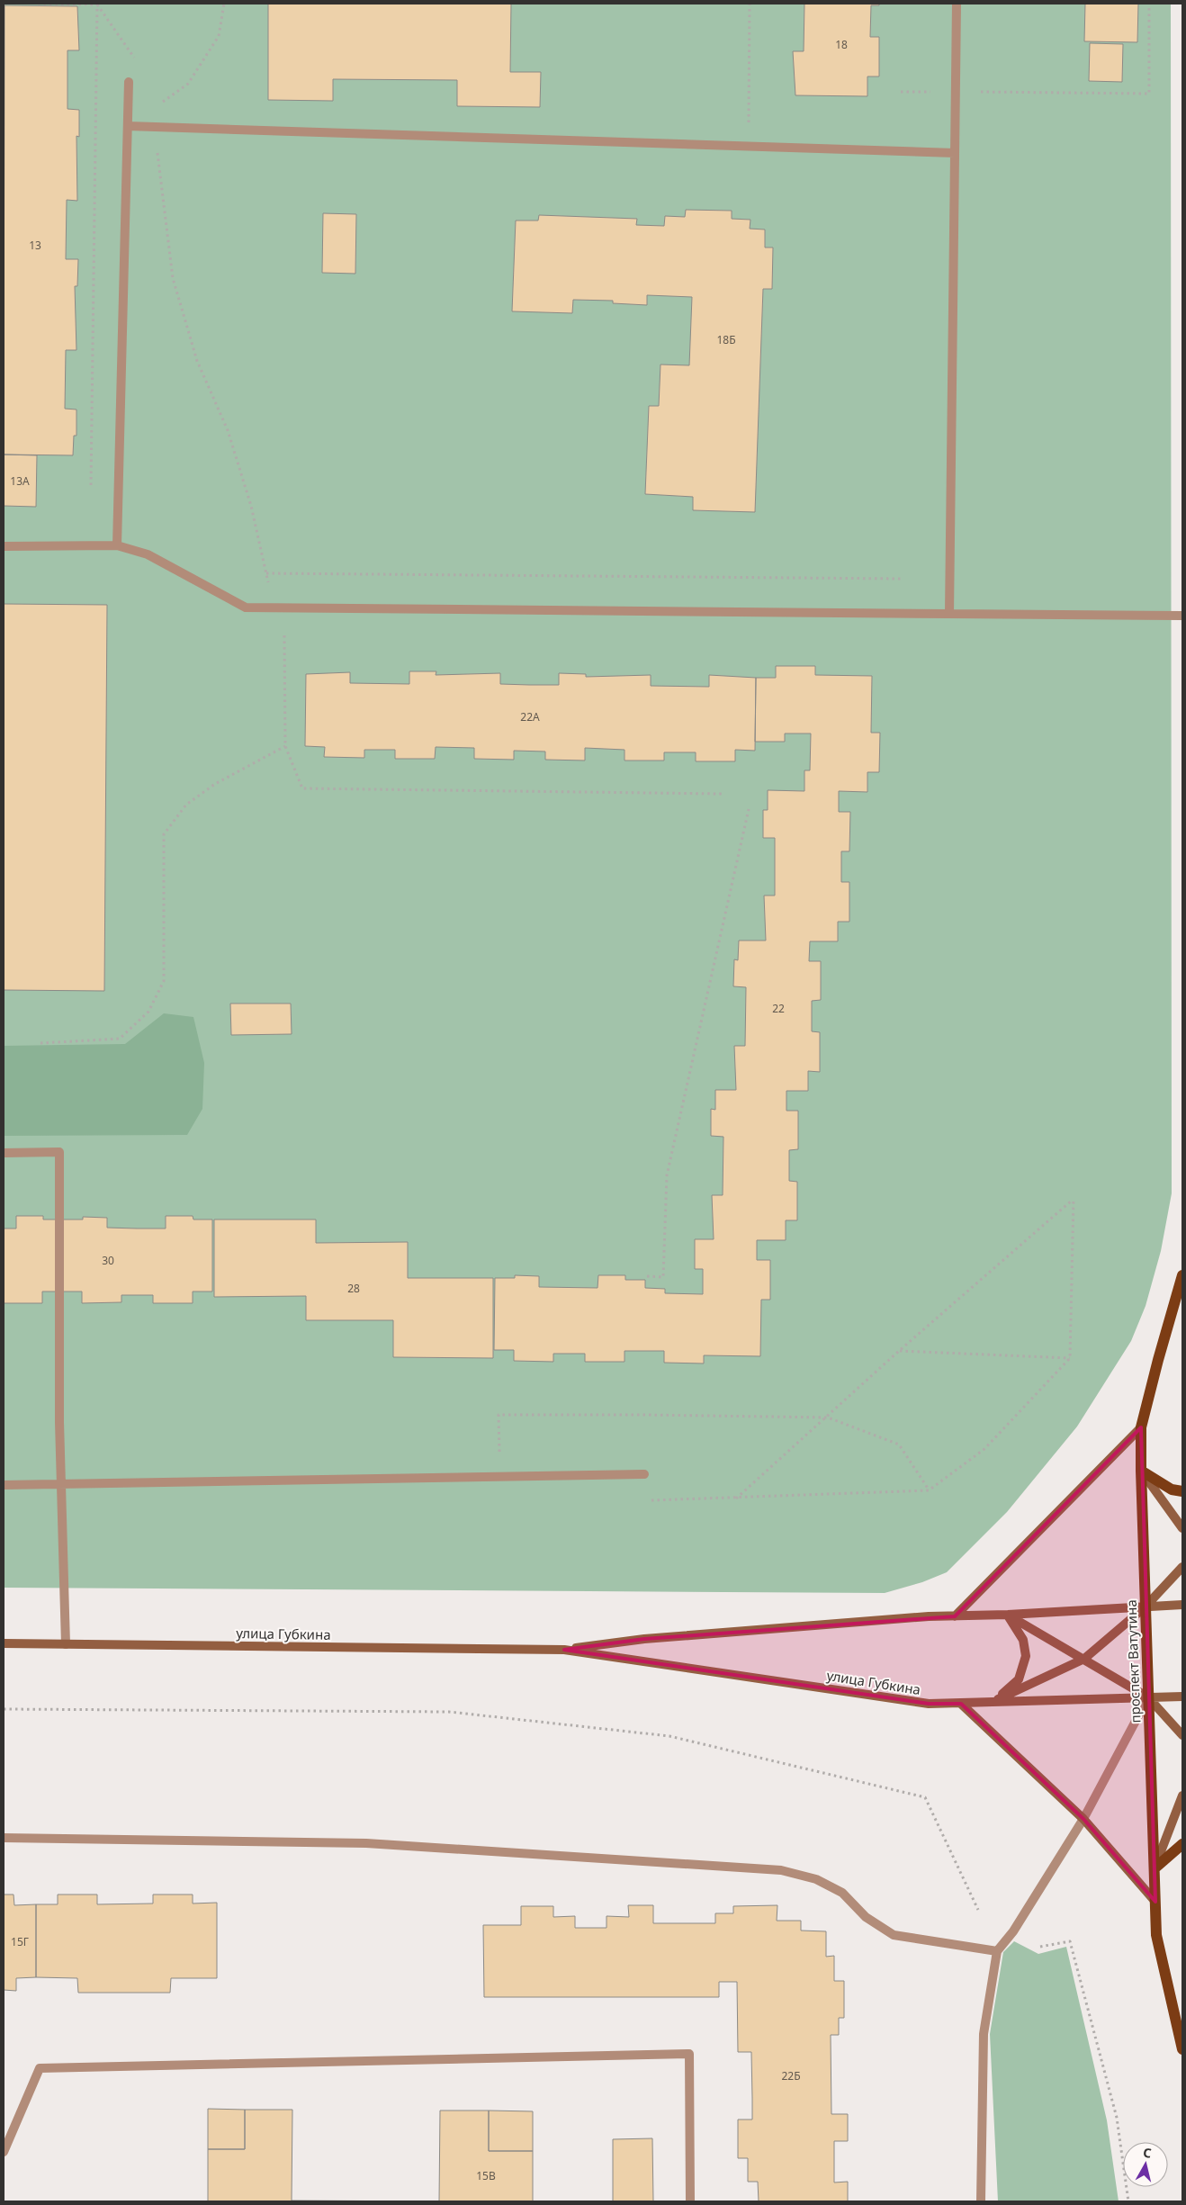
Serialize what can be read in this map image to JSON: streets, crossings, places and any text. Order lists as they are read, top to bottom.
{
  "streets": {
    "main road": ["улица Губкина", "проспект Ватутина"]
  },
  "crossings": [
    ["улица Губкина", "проспект Ватутина"]
  ],
  "house_numbers": [
    "18",
    "13",
    "18Б",
    "13А",
    "22А",
    "22",
    "30",
    "28",
    "15Г",
    "22Б",
    "15В"
  ],
  "north": "top"
}
